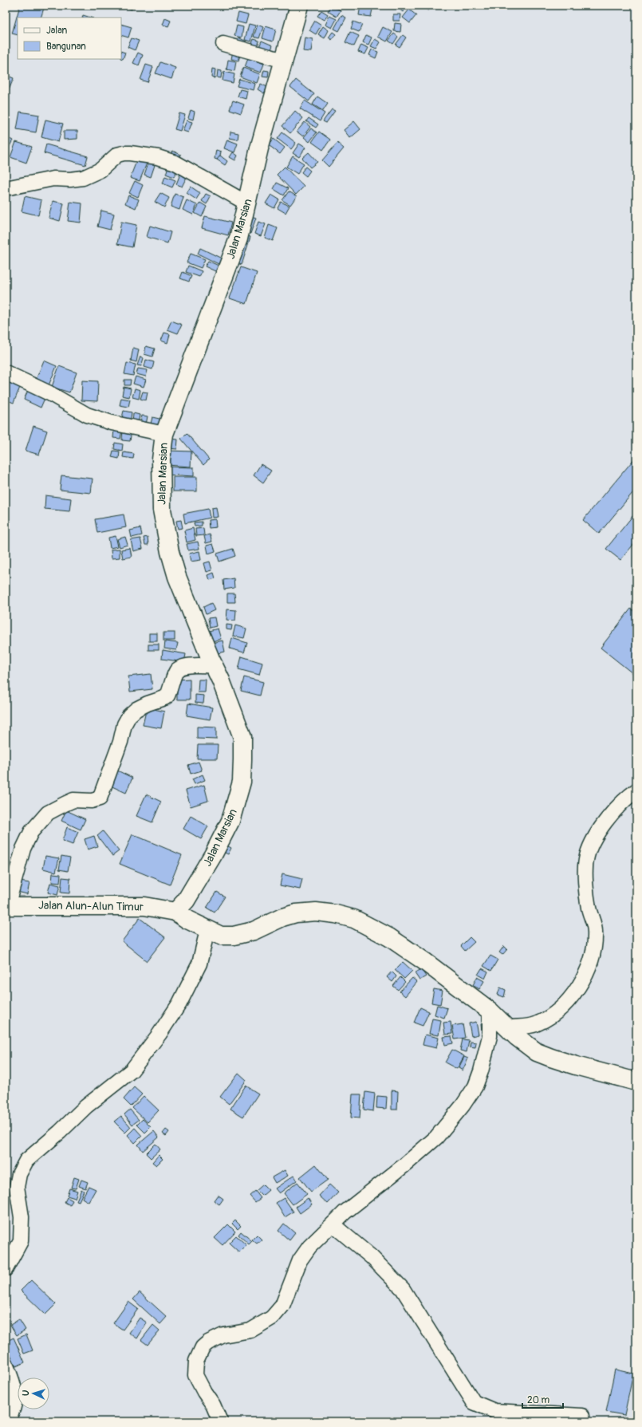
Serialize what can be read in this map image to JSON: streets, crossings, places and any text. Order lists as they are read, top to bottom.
{
  "streets": {
    "street": ["Jalan Marsian", "Jalan Alun-Alun Timur"]
  },
  "crossings": [
    ["Jalan Marsian", "Jalan Alun-Alun Timur"]
  ],
  "legend": ["Jalan", "Bangunan"],
  "scale_bar": "20 m",
  "north": "left"
}
